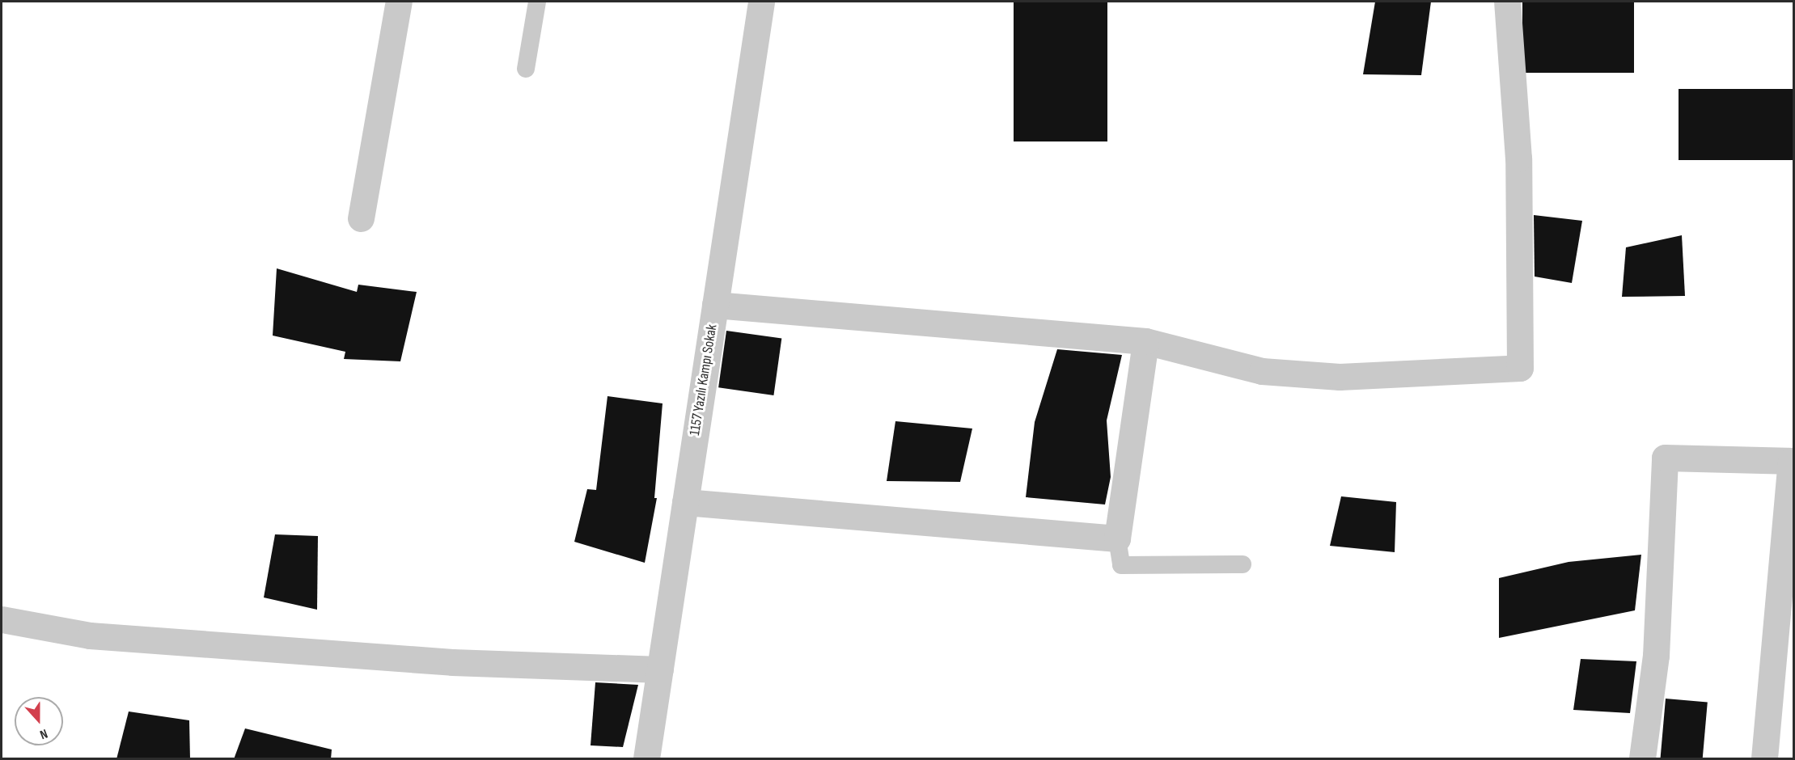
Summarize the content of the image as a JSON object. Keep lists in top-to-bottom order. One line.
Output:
{"streets":{"street":["1157 Yazılı Kampı Sokak"]},"north":"bottom"}
